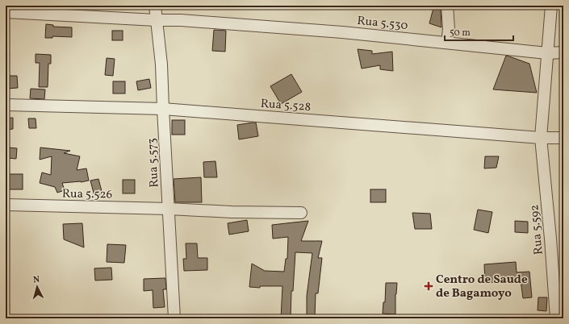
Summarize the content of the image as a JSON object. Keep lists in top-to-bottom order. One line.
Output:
{"streets":{"street":["Rua 5.530","Rua 5.528","Rua 5.573","Rua 5.526","Rua 5.592"]},"crossings":[["Rua 5.530","Rua 5.573"],["Rua 5.530","Rua 5.592"],["Rua 5.528","Rua 5.573"],["Rua 5.528","Rua 5.592"],["Rua 5.573","Rua 5.526"]],"places":{"health":["Centro de Saude de Bagamoyo"]},"scale_bar":"50 m","north":"top"}
